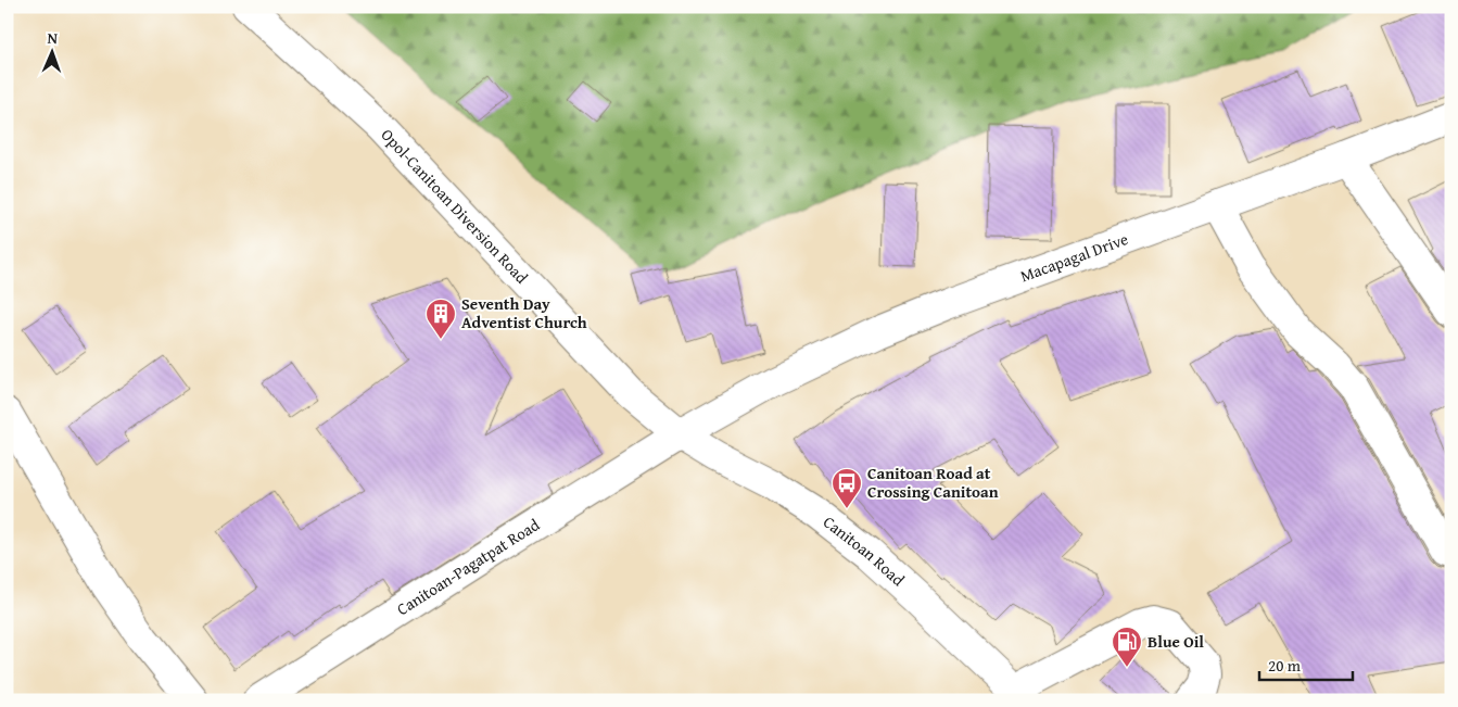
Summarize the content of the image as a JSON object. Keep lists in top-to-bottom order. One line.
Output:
{"streets":{"main road":["Opol-Canitoan Diversion Road","Macapagal Drive","Canitoan Road","Canitoan-Pagatpat Road"]},"crossings":[["Opol-Canitoan Diversion Road","Macapagal Drive"],["Opol-Canitoan Diversion Road","Canitoan Road"],["Opol-Canitoan Diversion Road","Canitoan-Pagatpat Road"],["Macapagal Drive","Canitoan Road"],["Macapagal Drive","Canitoan-Pagatpat Road"],["Canitoan Road","Canitoan-Pagatpat Road"]],"places":{"building":["Seventh Day Adventist Church"],"bus stop":["Canitoan Road at Crossing Canitoan"],"fuel station":["Blue Oil"]},"scale_bar":"20 m","north":"top"}
